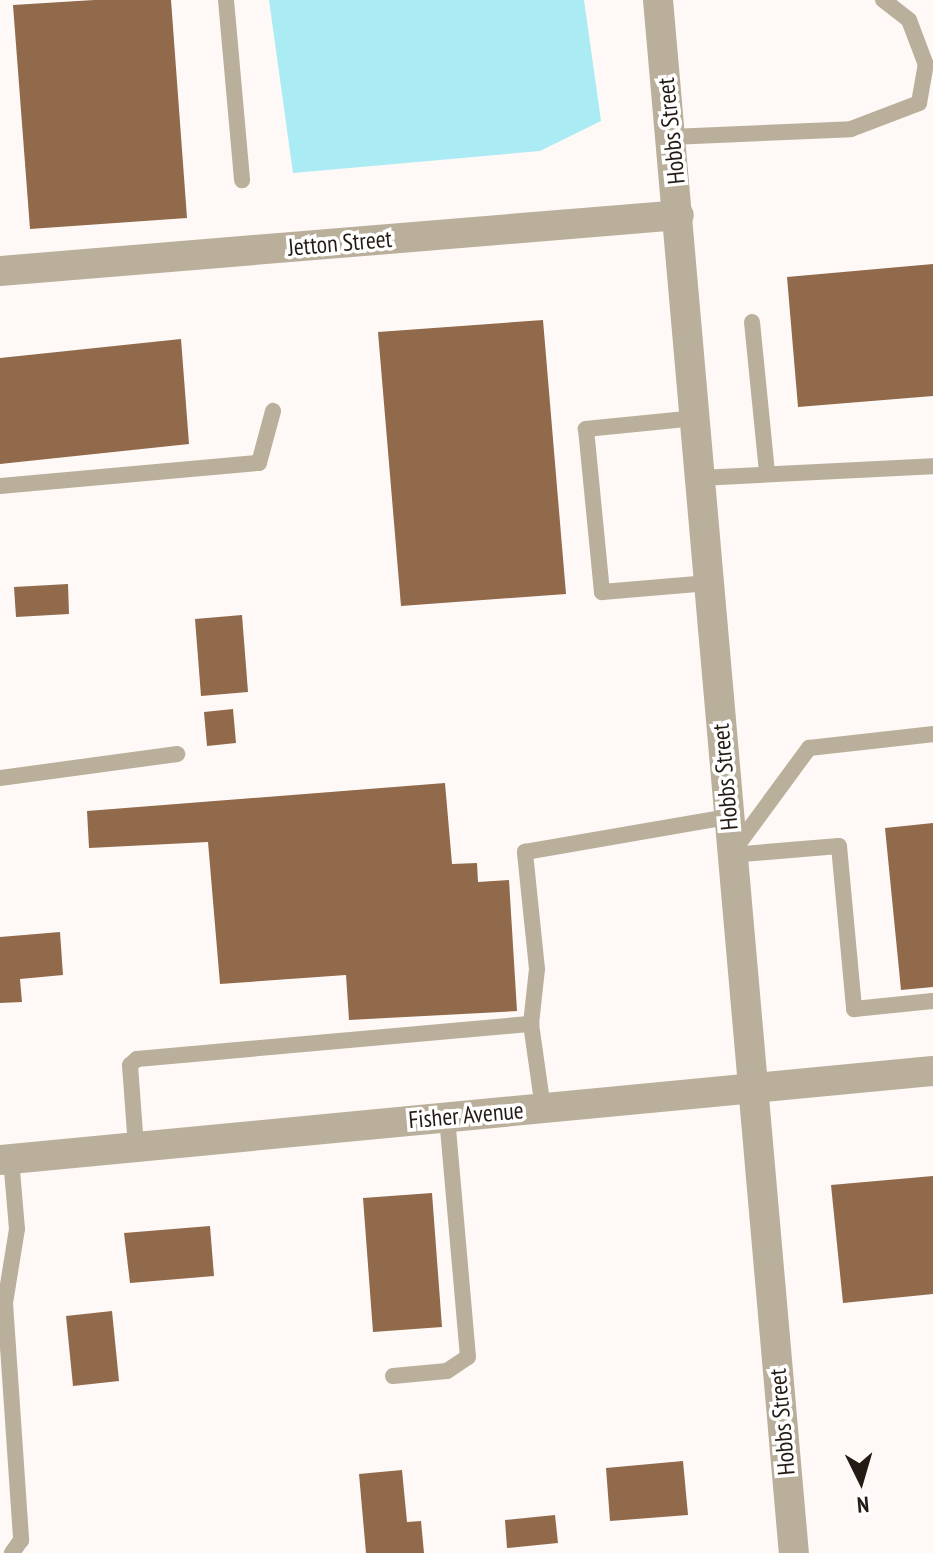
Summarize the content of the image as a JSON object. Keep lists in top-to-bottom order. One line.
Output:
{"streets":{"street":["Hobbs Street","Jetton Street","Fisher Avenue"]},"crossings":[["Hobbs Street","Jetton Street"],["Hobbs Street","Fisher Avenue"]],"north":"bottom"}
